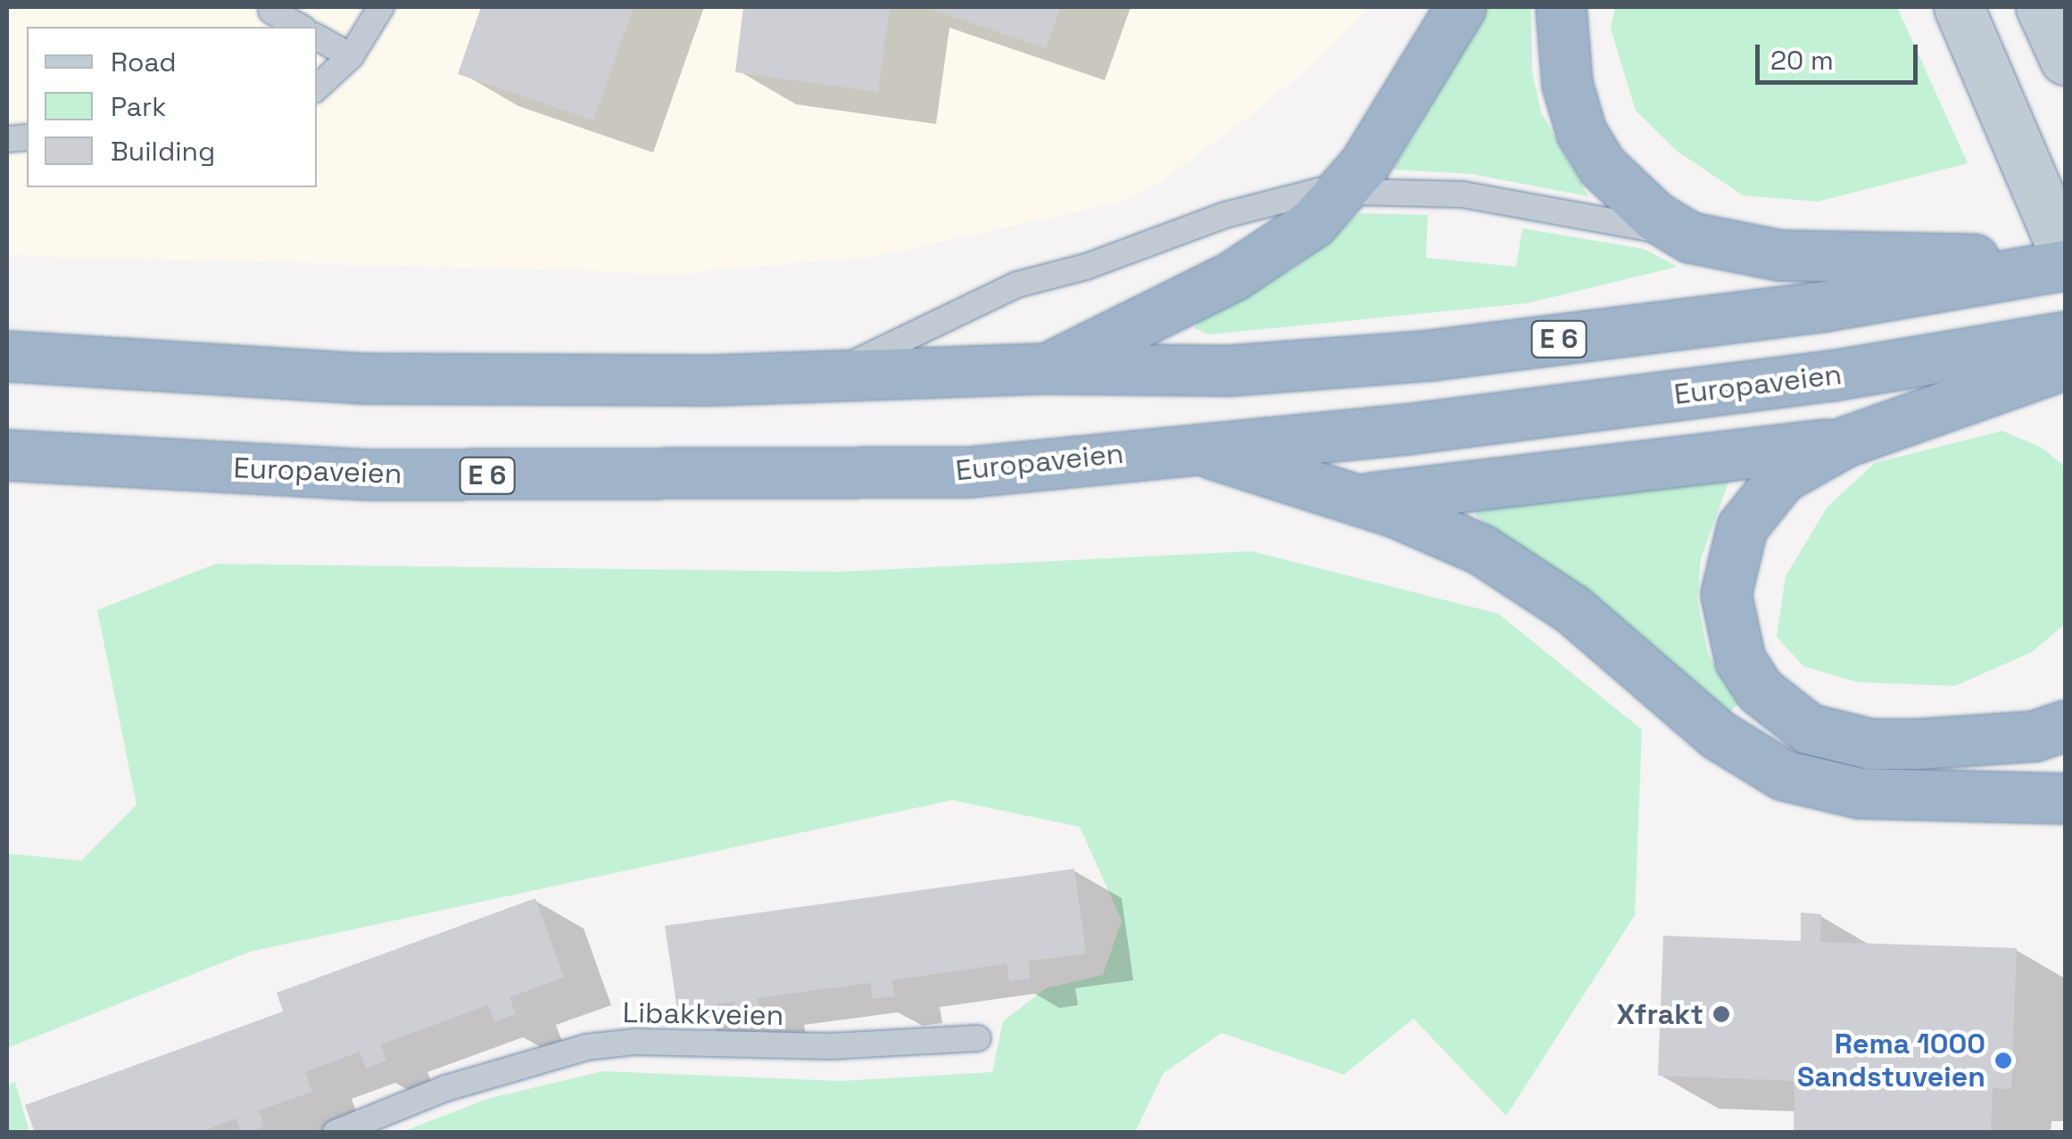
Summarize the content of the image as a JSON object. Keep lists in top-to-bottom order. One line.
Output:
{"streets":{"highway":["E 6","Europaveien"],"lane":["Libakkveien"]},"crossings":[["E 6","Europaveien"]],"places":["Xfrakt","Rema 1000 Sandstuveien"],"legend":["Road","Park","Building"],"scale_bar":"20 m"}
